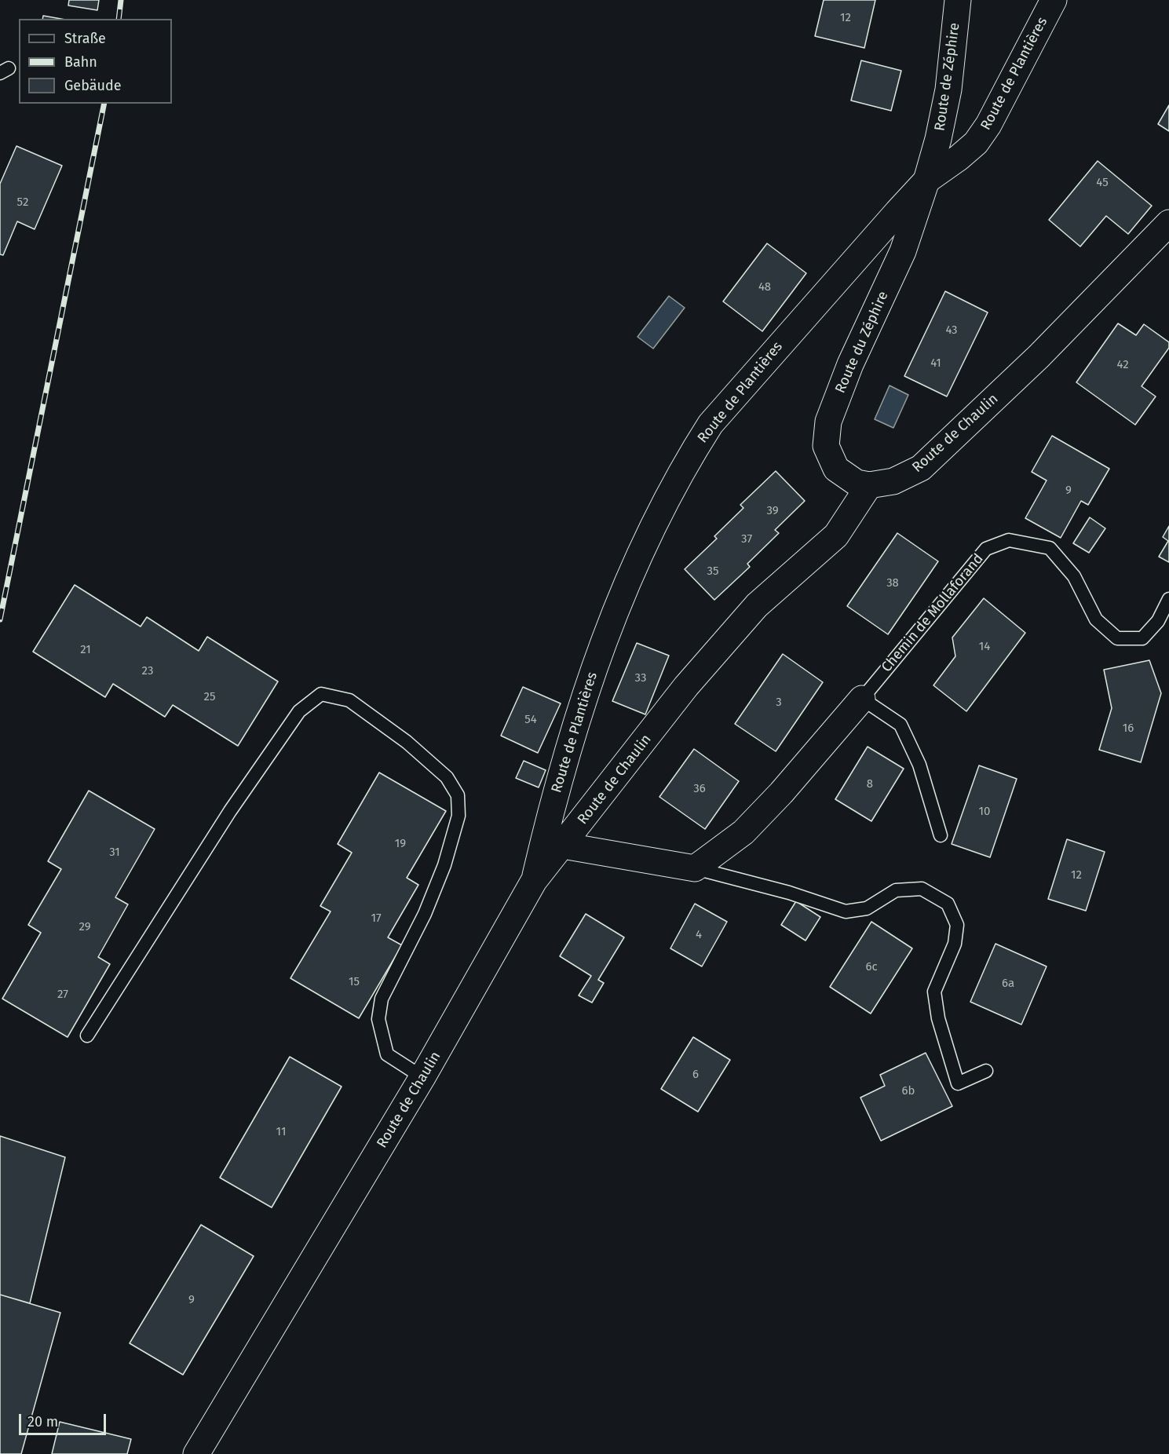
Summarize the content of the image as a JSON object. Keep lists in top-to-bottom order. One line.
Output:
{"streets":{"street":["Route de Plantières","Route de Zéphire","Route du Zéphire","Route de Chaulin","Chemin de Mollaforand"]},"crossings":[["Route de Plantières","Route de Zéphire"],["Route de Plantières","Route du Zéphire"],["Route de Plantières","Route de Chaulin"],["Route de Zéphire","Route du Zéphire"],["Route du Zéphire","Route de Chaulin"]],"house_numbers":["12","45","52","48","43","41","42","9","39","37","35","38","14","21","23","33","25","3","54","16","8","36","10","19","31","12","17","29","4","6c","15","6a","27","6","6b","11","9"],"legend":["Straße","Bahn","Gebäude"],"scale_bar":"20 m"}
